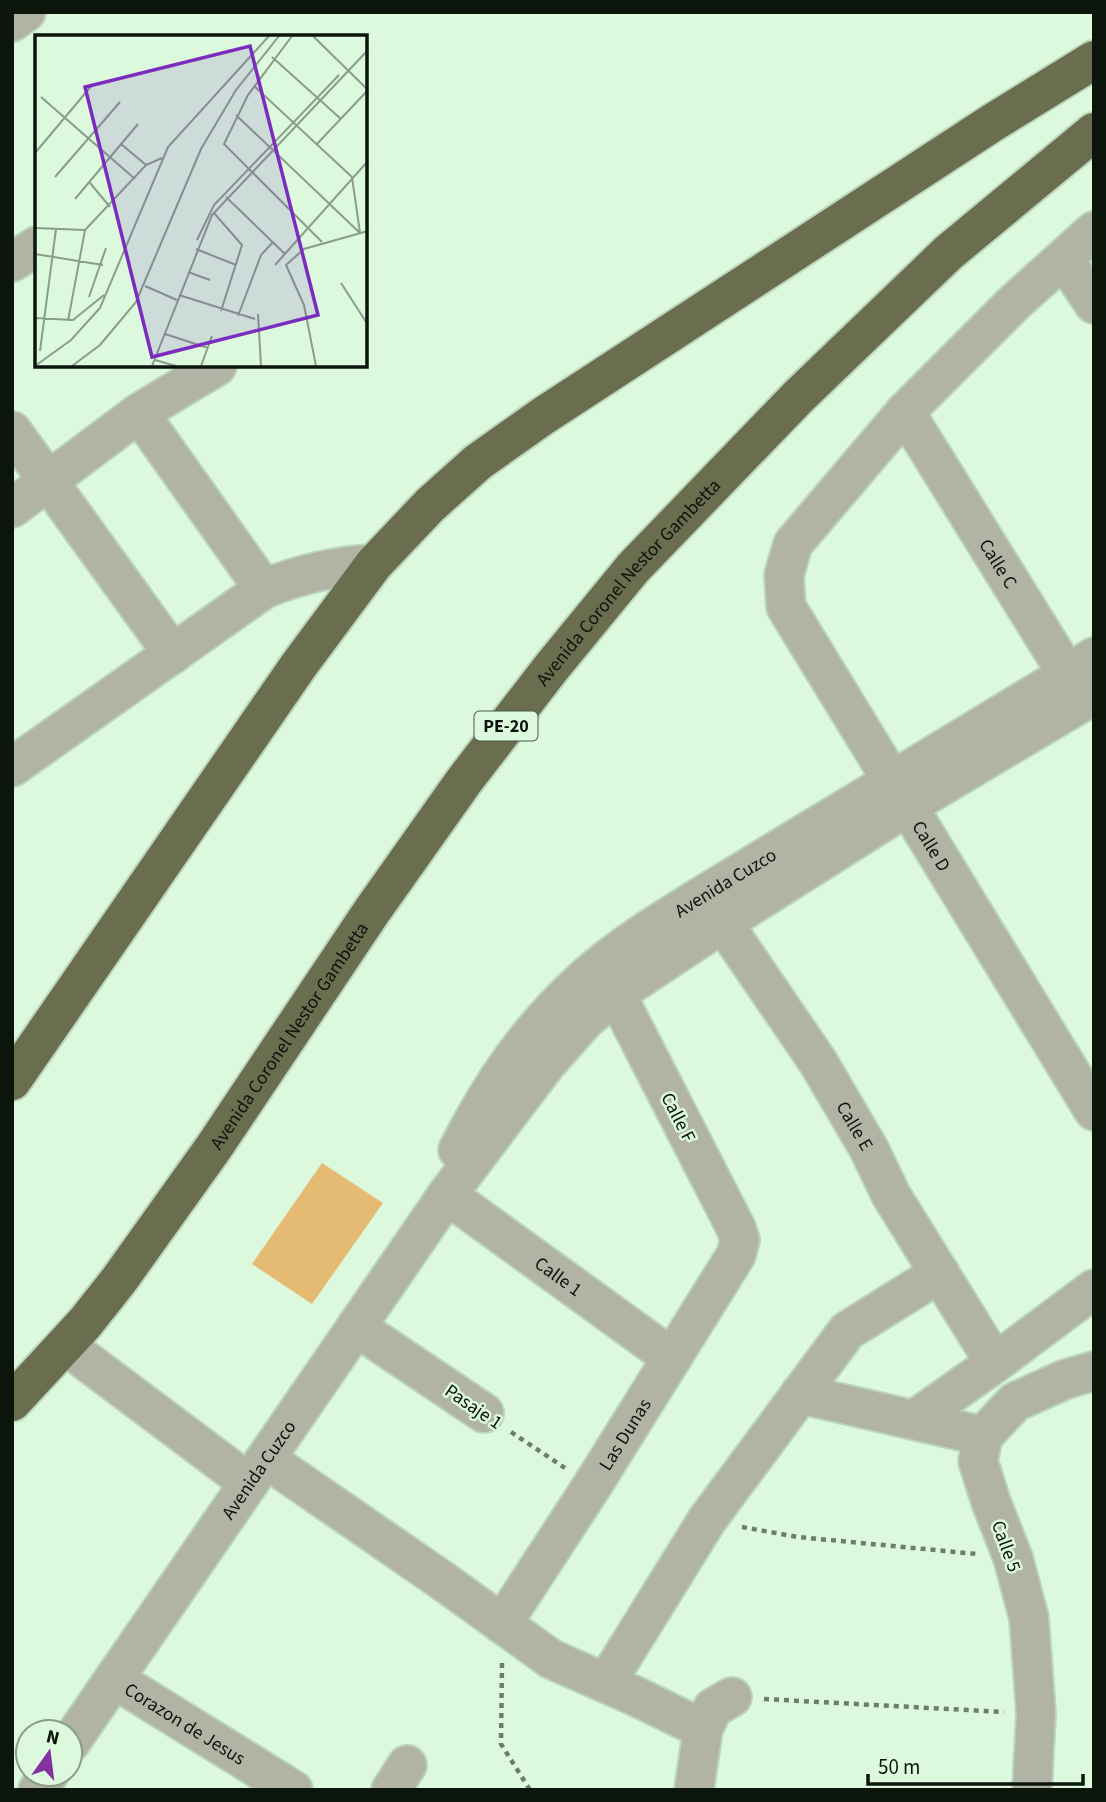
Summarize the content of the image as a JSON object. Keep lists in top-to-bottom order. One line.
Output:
{"streets":{"highway":["Avenida Coronel Nestor Gambetta","PE-20"],"street":["Calle C","Calle D","Avenida Cuzco","Calle F","Calle E","Calle 1","Pasaje 1","Las Dunas","Calle 5","Corazon de Jesus"]},"crossings":[["Calle C","Calle D"],["Calle C","Avenida Cuzco"],["Calle D","Avenida Cuzco"],["Avenida Cuzco","Calle F"],["Avenida Cuzco","Calle E"],["Avenida Cuzco","Calle 1"],["Avenida Cuzco","Pasaje 1"],["Avenida Cuzco","Corazon de Jesus"],["Calle F","Las Dunas"],["Calle 1","Las Dunas"],["Pasaje 1","Las Dunas"]],"scale_bar":"50 m","north":"top"}
